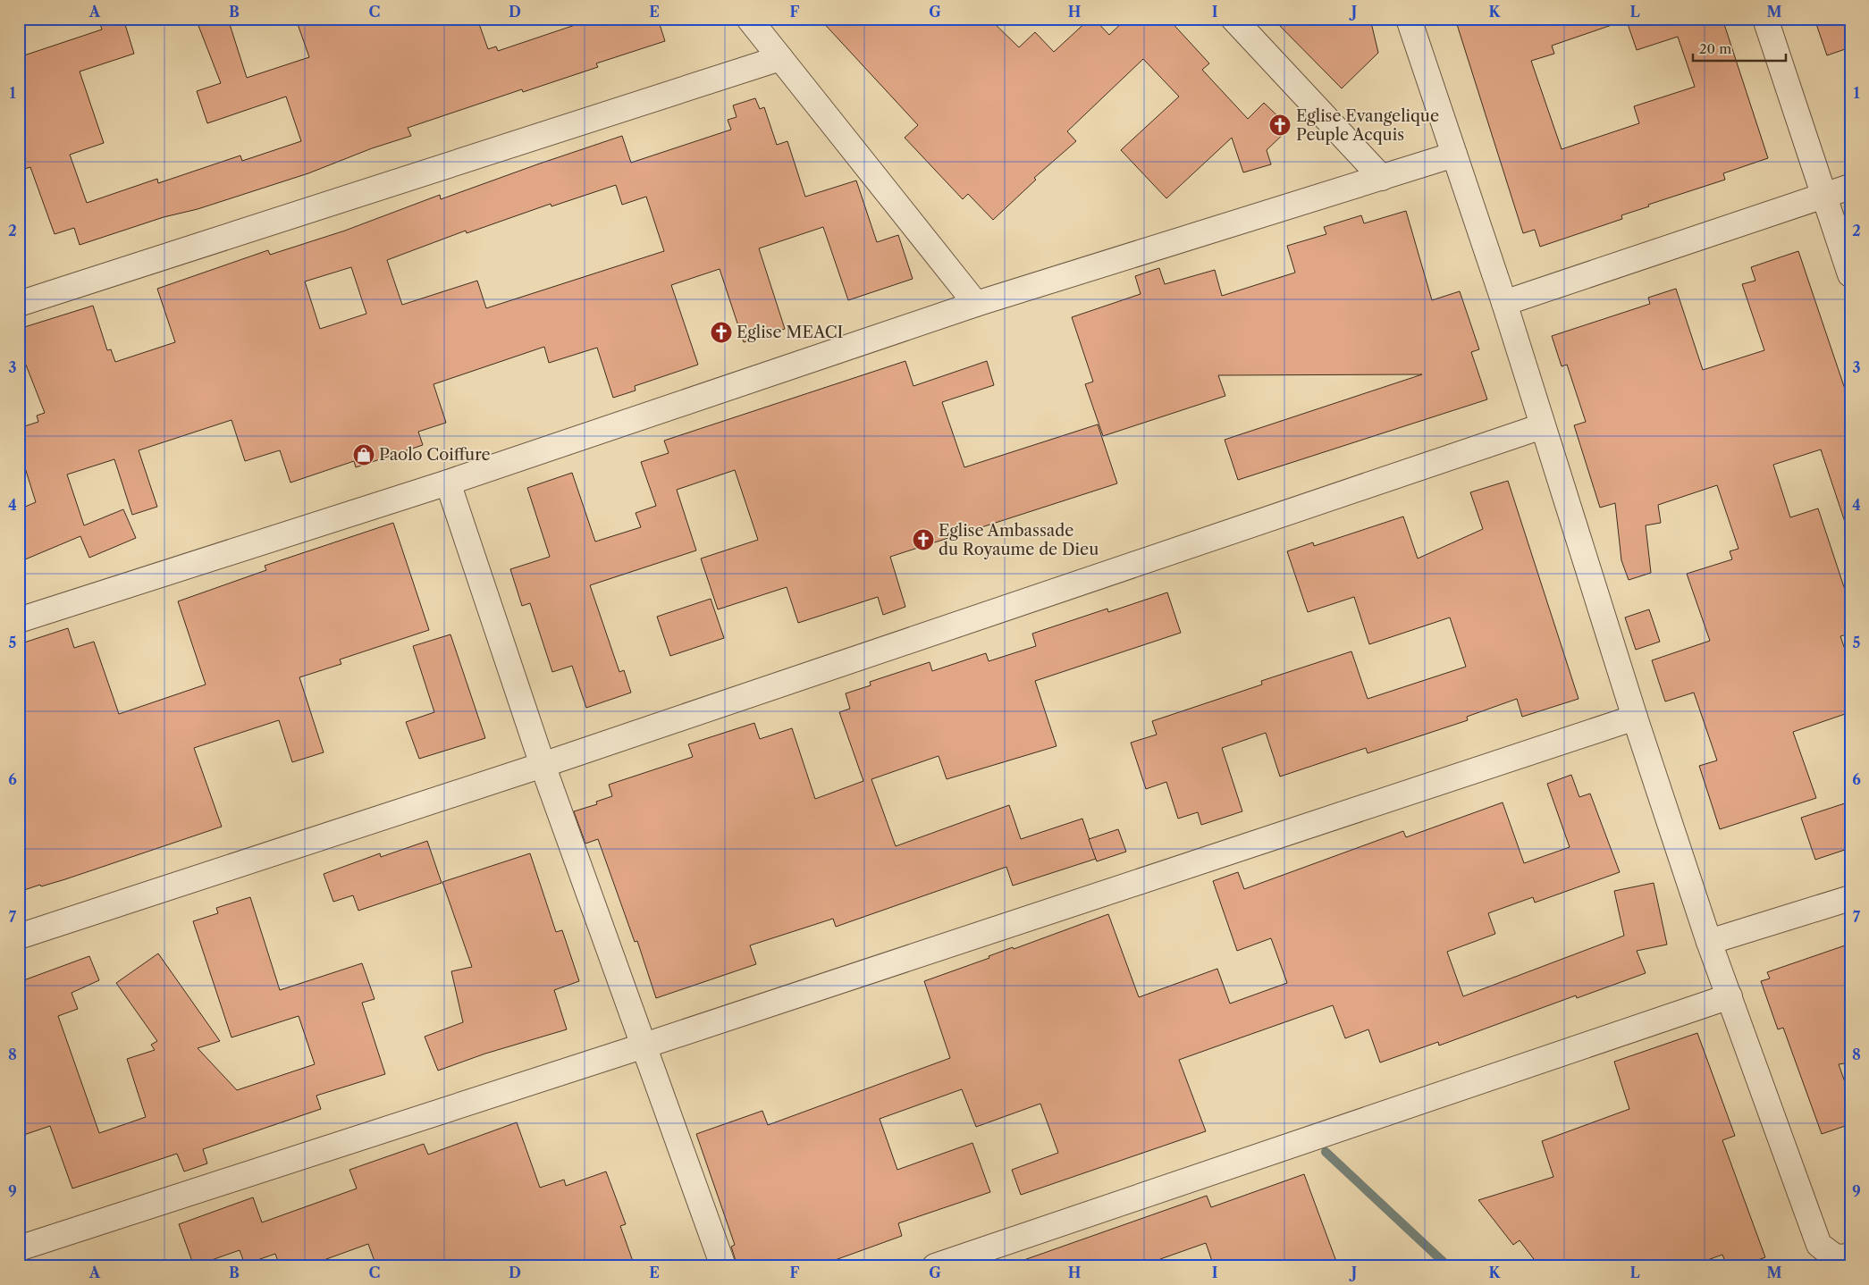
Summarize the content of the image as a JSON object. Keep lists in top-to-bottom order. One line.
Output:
{"places":{"church":["Eglise Evangelique Peuple Acquis","Eglise MEACI","Eglise Ambassade du Royaume de Dieu"],"shop":["Paolo Coiffure"]},"scale_bar":"20 m","grid":{"columns":["A","B","C","D","E","F","G","H","I","J","K","L","M"],"rows":["1","2","3","4","5","6","7","8","9"]}}
